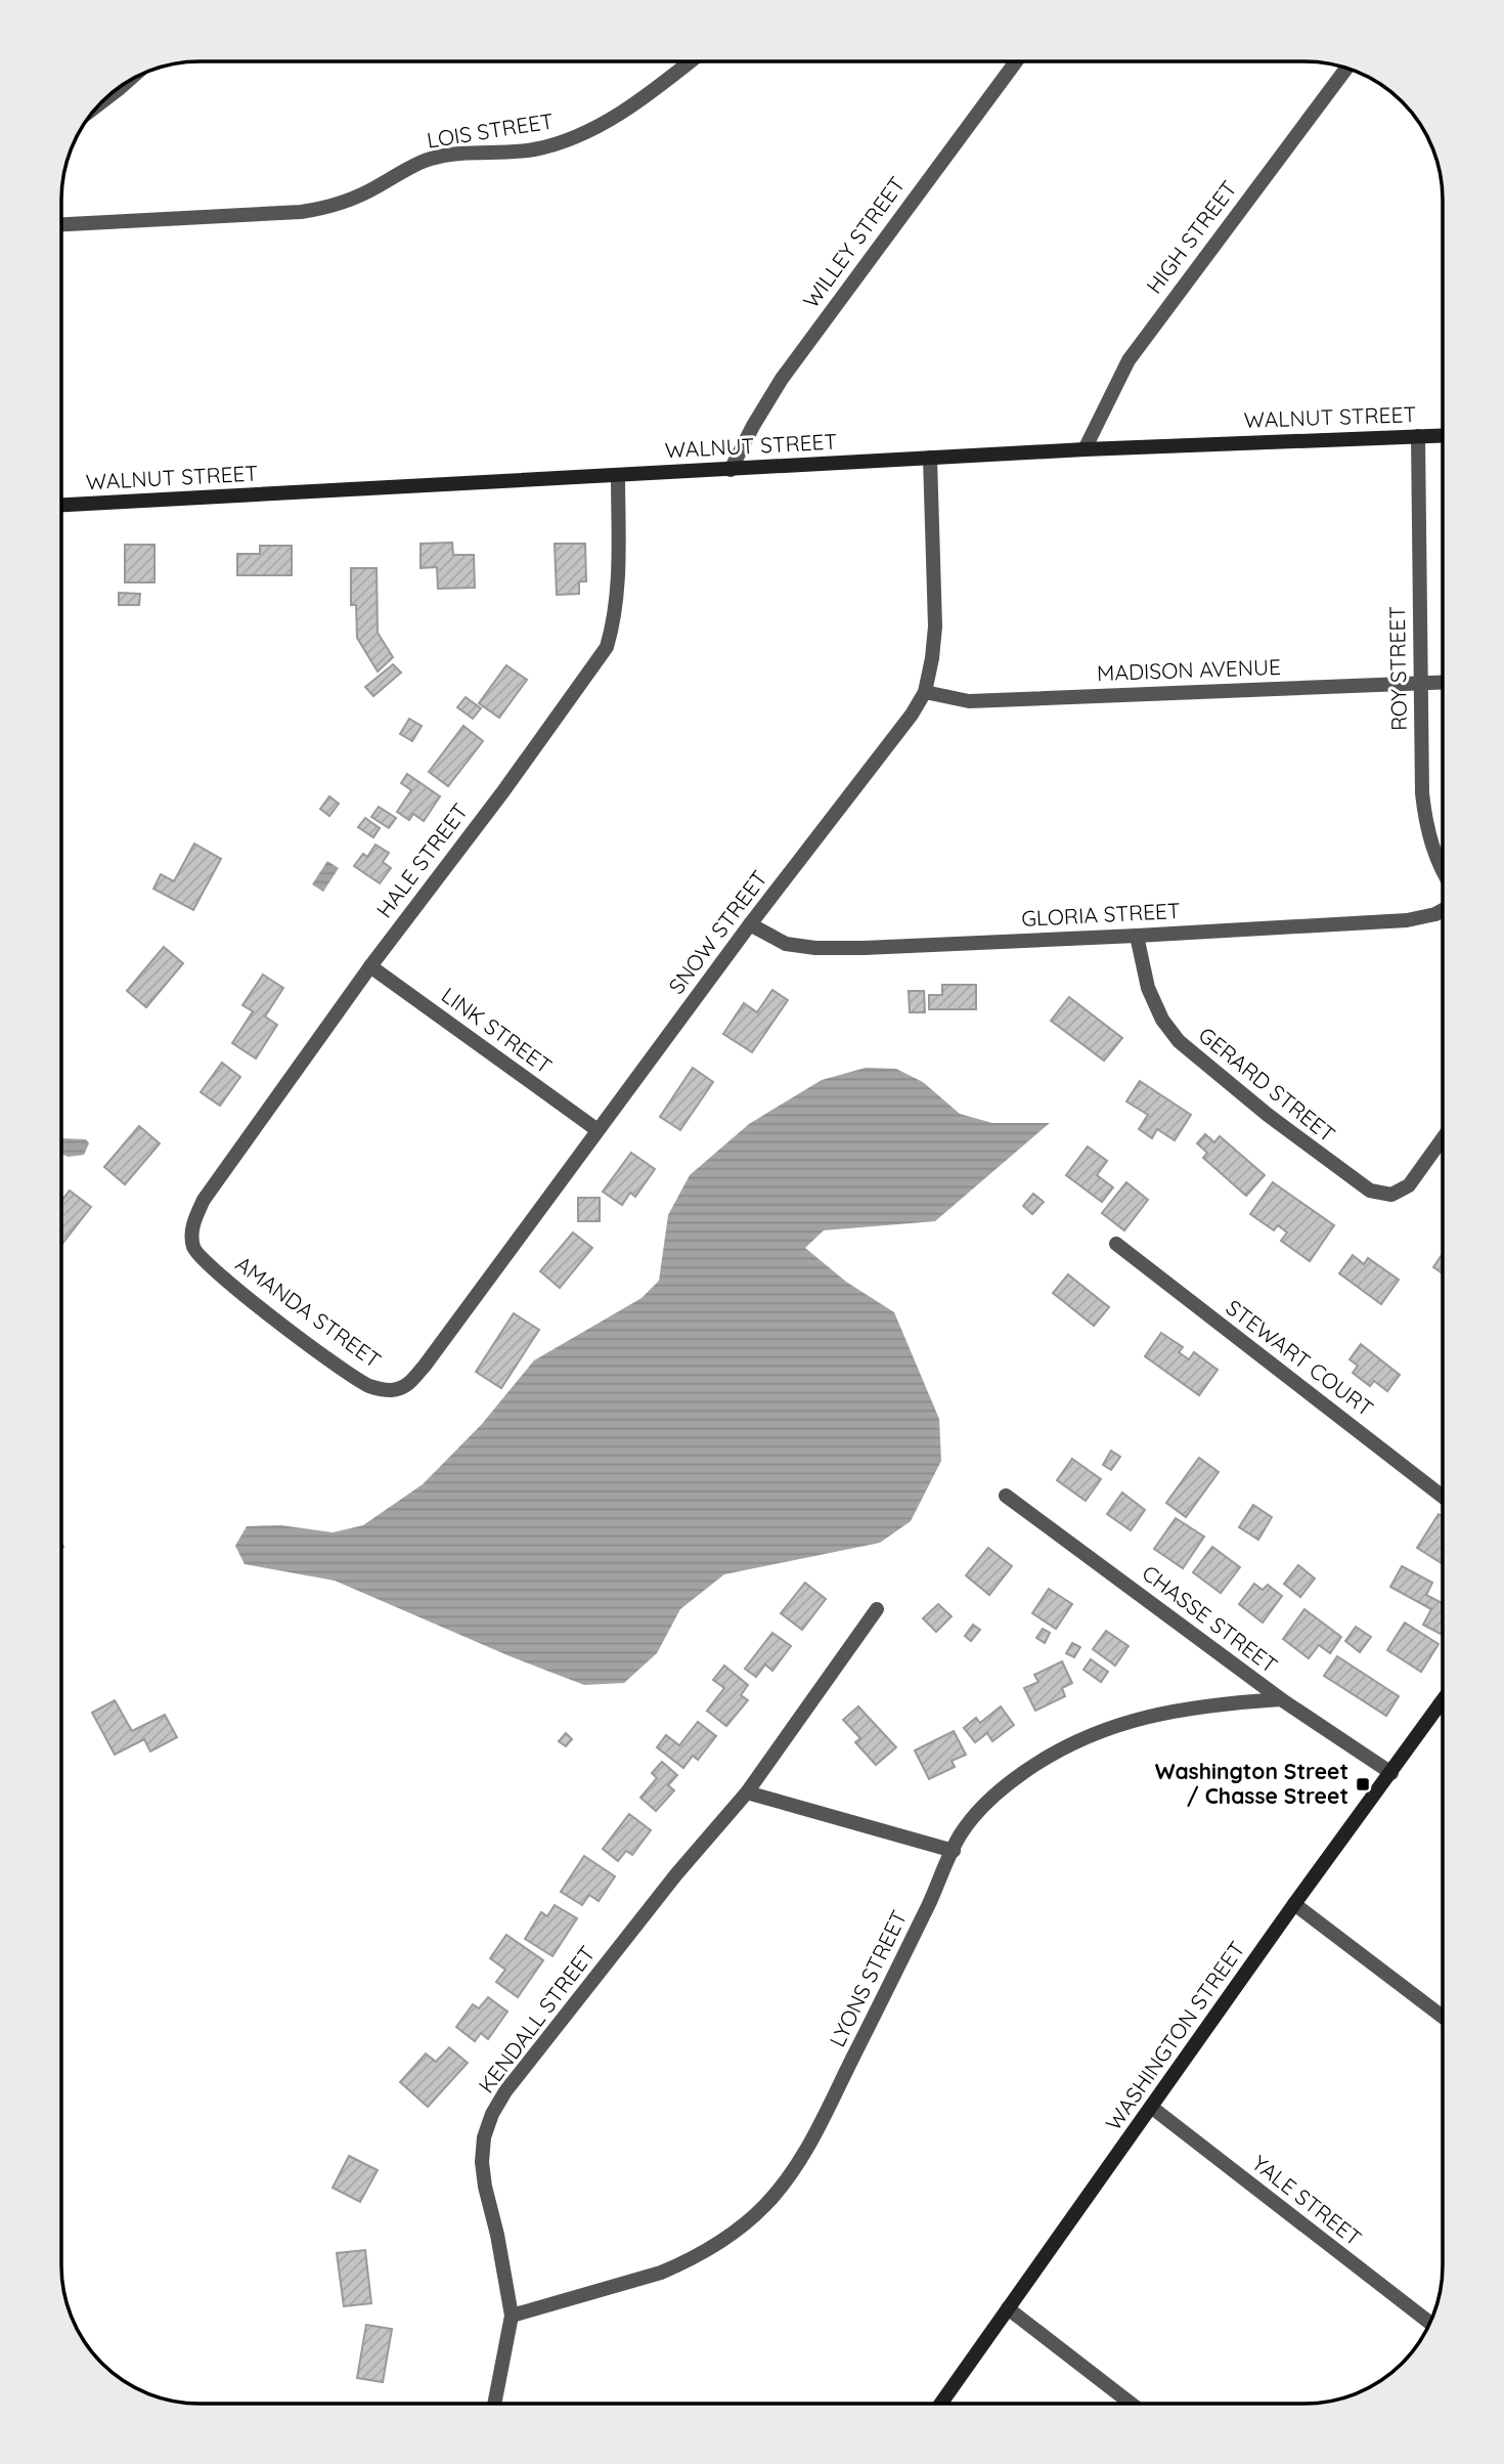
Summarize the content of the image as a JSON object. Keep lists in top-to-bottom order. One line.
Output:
{"streets":{"main road":["WALNUT STREET","WASHINGTON STREET"],"street":["LOIS STREET","HIGH STREET","WILLEY STREET","ROY STREET","MADISON AVENUE","HALE STREET","GLORIA STREET","SNOW STREET","LINK STREET","GERARD STREET","AMANDA STREET","STEWART COURT","CHASSE STREET","LYONS STREET","KENDALL STREET","YALE STREET"]},"crossings":[["HIGH STREET","WALNUT STREET"],["WILLEY STREET","WALNUT STREET"],["WALNUT STREET","ROY STREET"],["WALNUT STREET","HALE STREET"],["WALNUT STREET","SNOW STREET"],["ROY STREET","MADISON AVENUE"],["MADISON AVENUE","SNOW STREET"],["HALE STREET","LINK STREET"],["HALE STREET","AMANDA STREET"],["GLORIA STREET","SNOW STREET"],["GLORIA STREET","GERARD STREET"],["SNOW STREET","LINK STREET"],["SNOW STREET","AMANDA STREET"],["CHASSE STREET","LYONS STREET"],["CHASSE STREET","WASHINGTON STREET"],["LYONS STREET","KENDALL STREET"],["WASHINGTON STREET","YALE STREET"]],"places":{"transit":["Washington Street / Chasse Street"]}}
